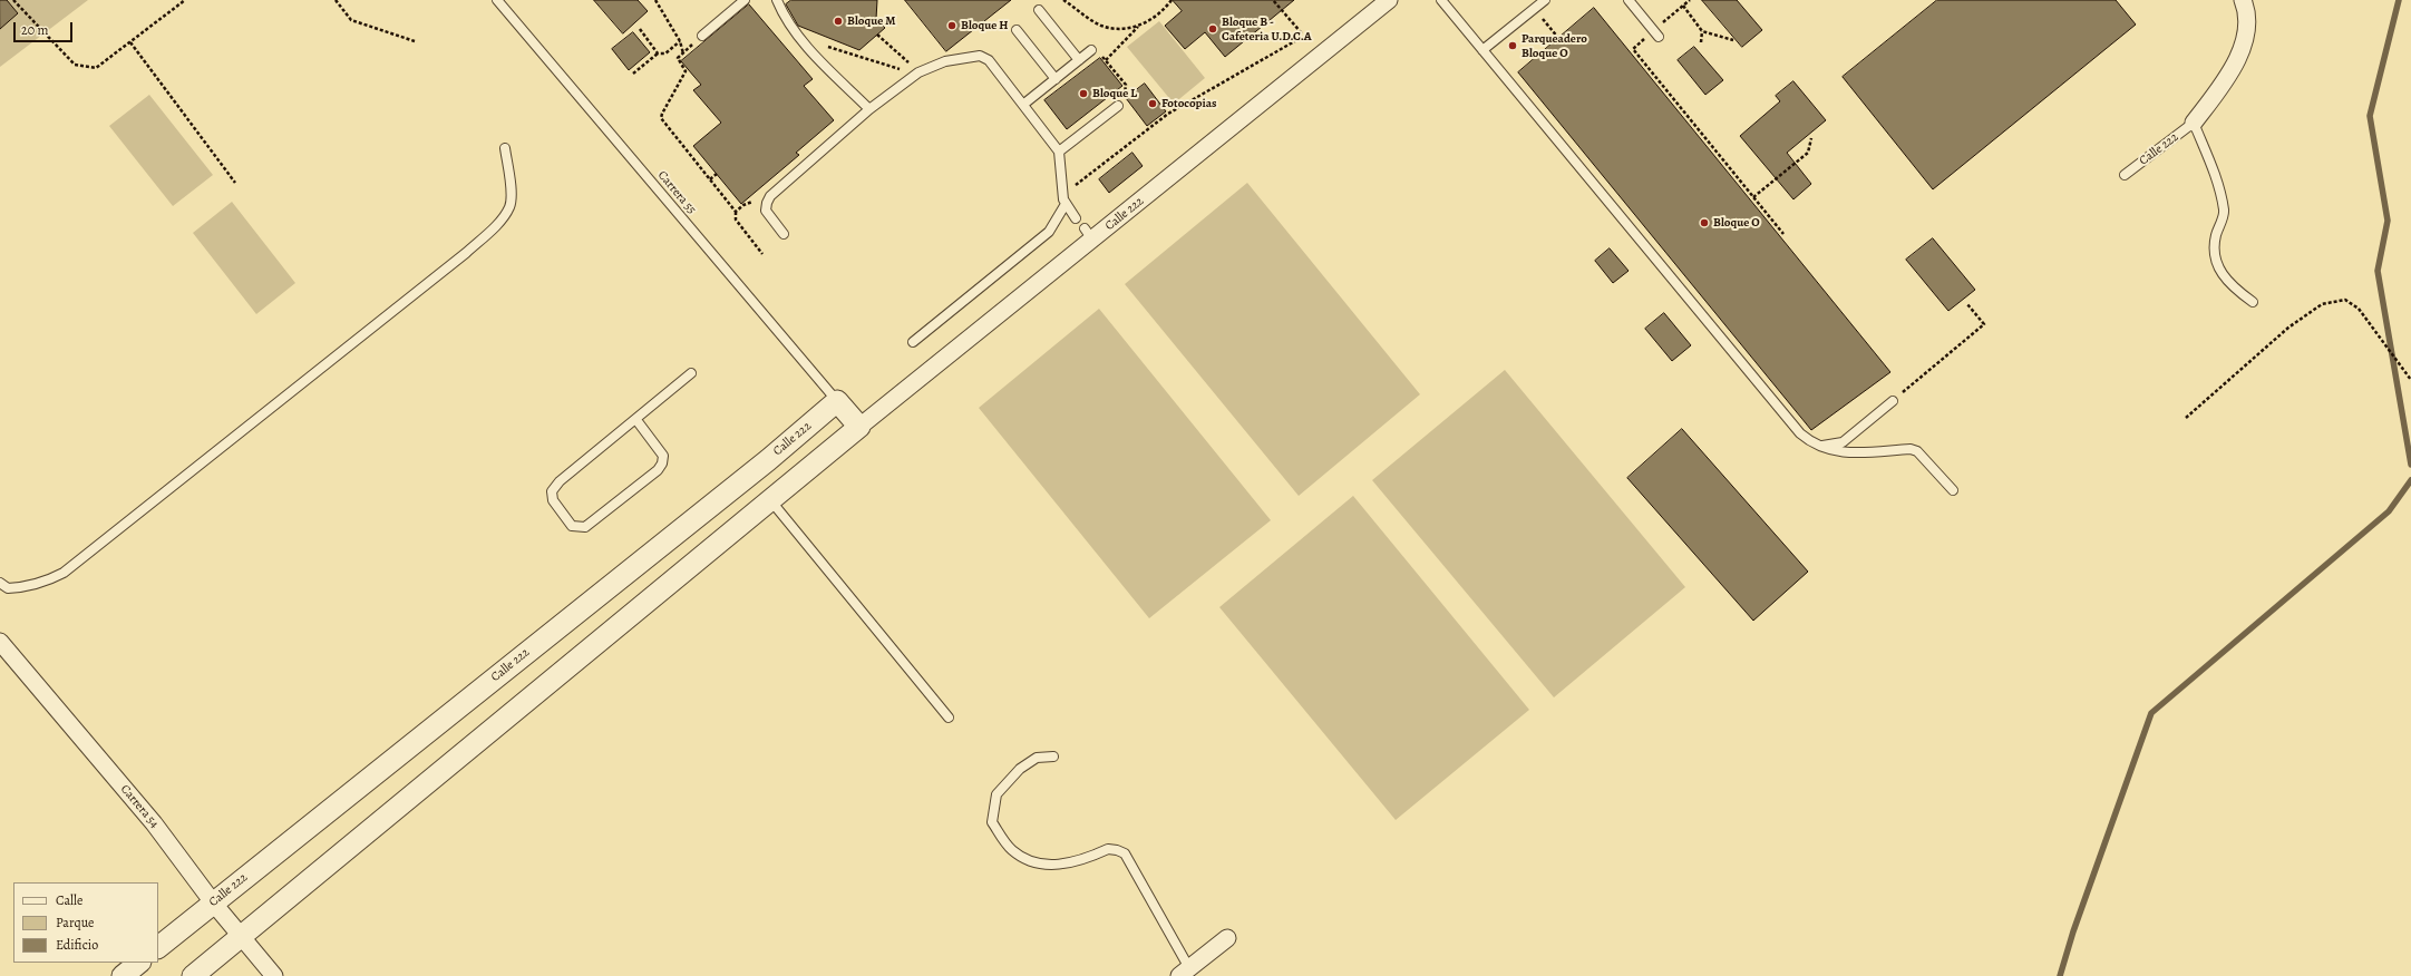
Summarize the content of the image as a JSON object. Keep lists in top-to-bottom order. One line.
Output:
{"streets":{"street":["Calle 222","Carrera 54"],"lane":["Carrera 55"]},"crossings":[["Calle 222","Carrera 55"],["Calle 222","Carrera 54"]],"places":["Bloque M","Bloque H","Bloque B - Cafeteria U.D.C.A","Parqueadero Bloque O","Bloque L","Fotocopias","Bloque O"],"legend":["Calle","Parque","Edificio"],"scale_bar":"20 m"}
